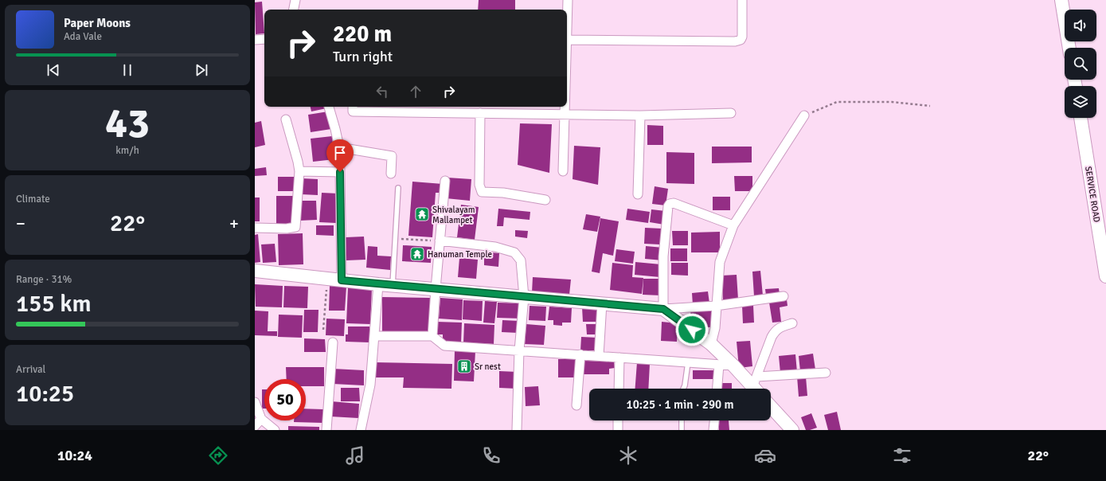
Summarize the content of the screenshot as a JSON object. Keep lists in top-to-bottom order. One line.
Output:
{"streets":{"main road":["SERVICE ROAD"]},"places":{"temple":["Shivalayam Mallampet","Hanuman Temple"],"building":["Sr nest"]},"page":{"turn":["220 m","Turn right"],"song":["Paper Moons","Ada Vale"],"tile":[["43","km/h"],"Climate",["Range · 31%","155 km"],["Arrival","10:25"]],"heat":["−","22°","+"],"limit":"50","trip":"10:25 · 1 min · 290 m","tabs":["10:24","22°"]}}
